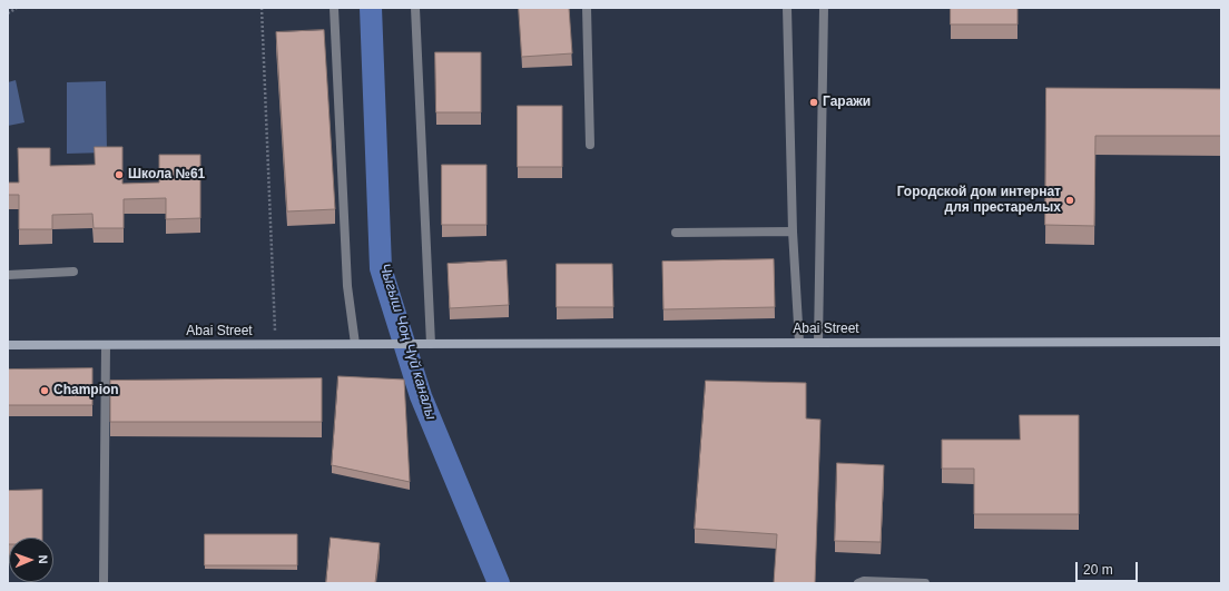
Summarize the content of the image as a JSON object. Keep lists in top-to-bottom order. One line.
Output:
{"streets":{"street":["Abai Street"]},"water":["Чыгыш Чоң Чүй каналы"],"places":["Гаражи","Школа №61","Городской дом интернат для престарелых","Champion"],"scale_bar":"20 m","north":"right"}
